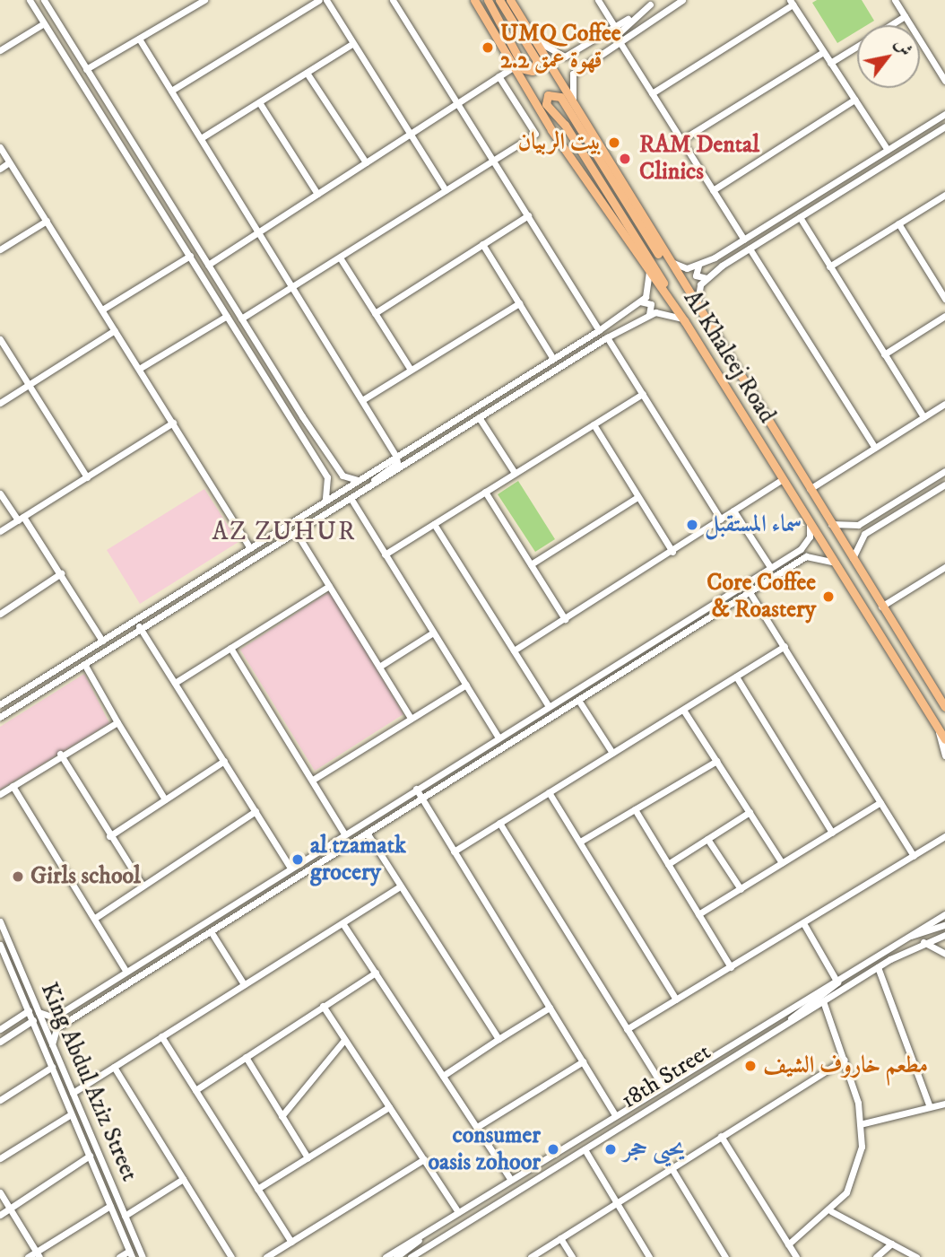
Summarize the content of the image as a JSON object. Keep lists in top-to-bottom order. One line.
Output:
{"streets":{"main road":["Al Khaleej Road"],"street":["18th Street","King Abdul Aziz Street"]},"districts":["AZ ZUHUR"],"places":["UMQ Coffee 2.2 قهوة عمق","بيت الربيان","RAM Dental Clinics","سماء المستقبل","Core Coffee & Roastery","al tzamatk grocery","Girls school","مطعم خاروف الشيف","consumer oasis zohoor","يحيى حجر"],"north":"top right"}
